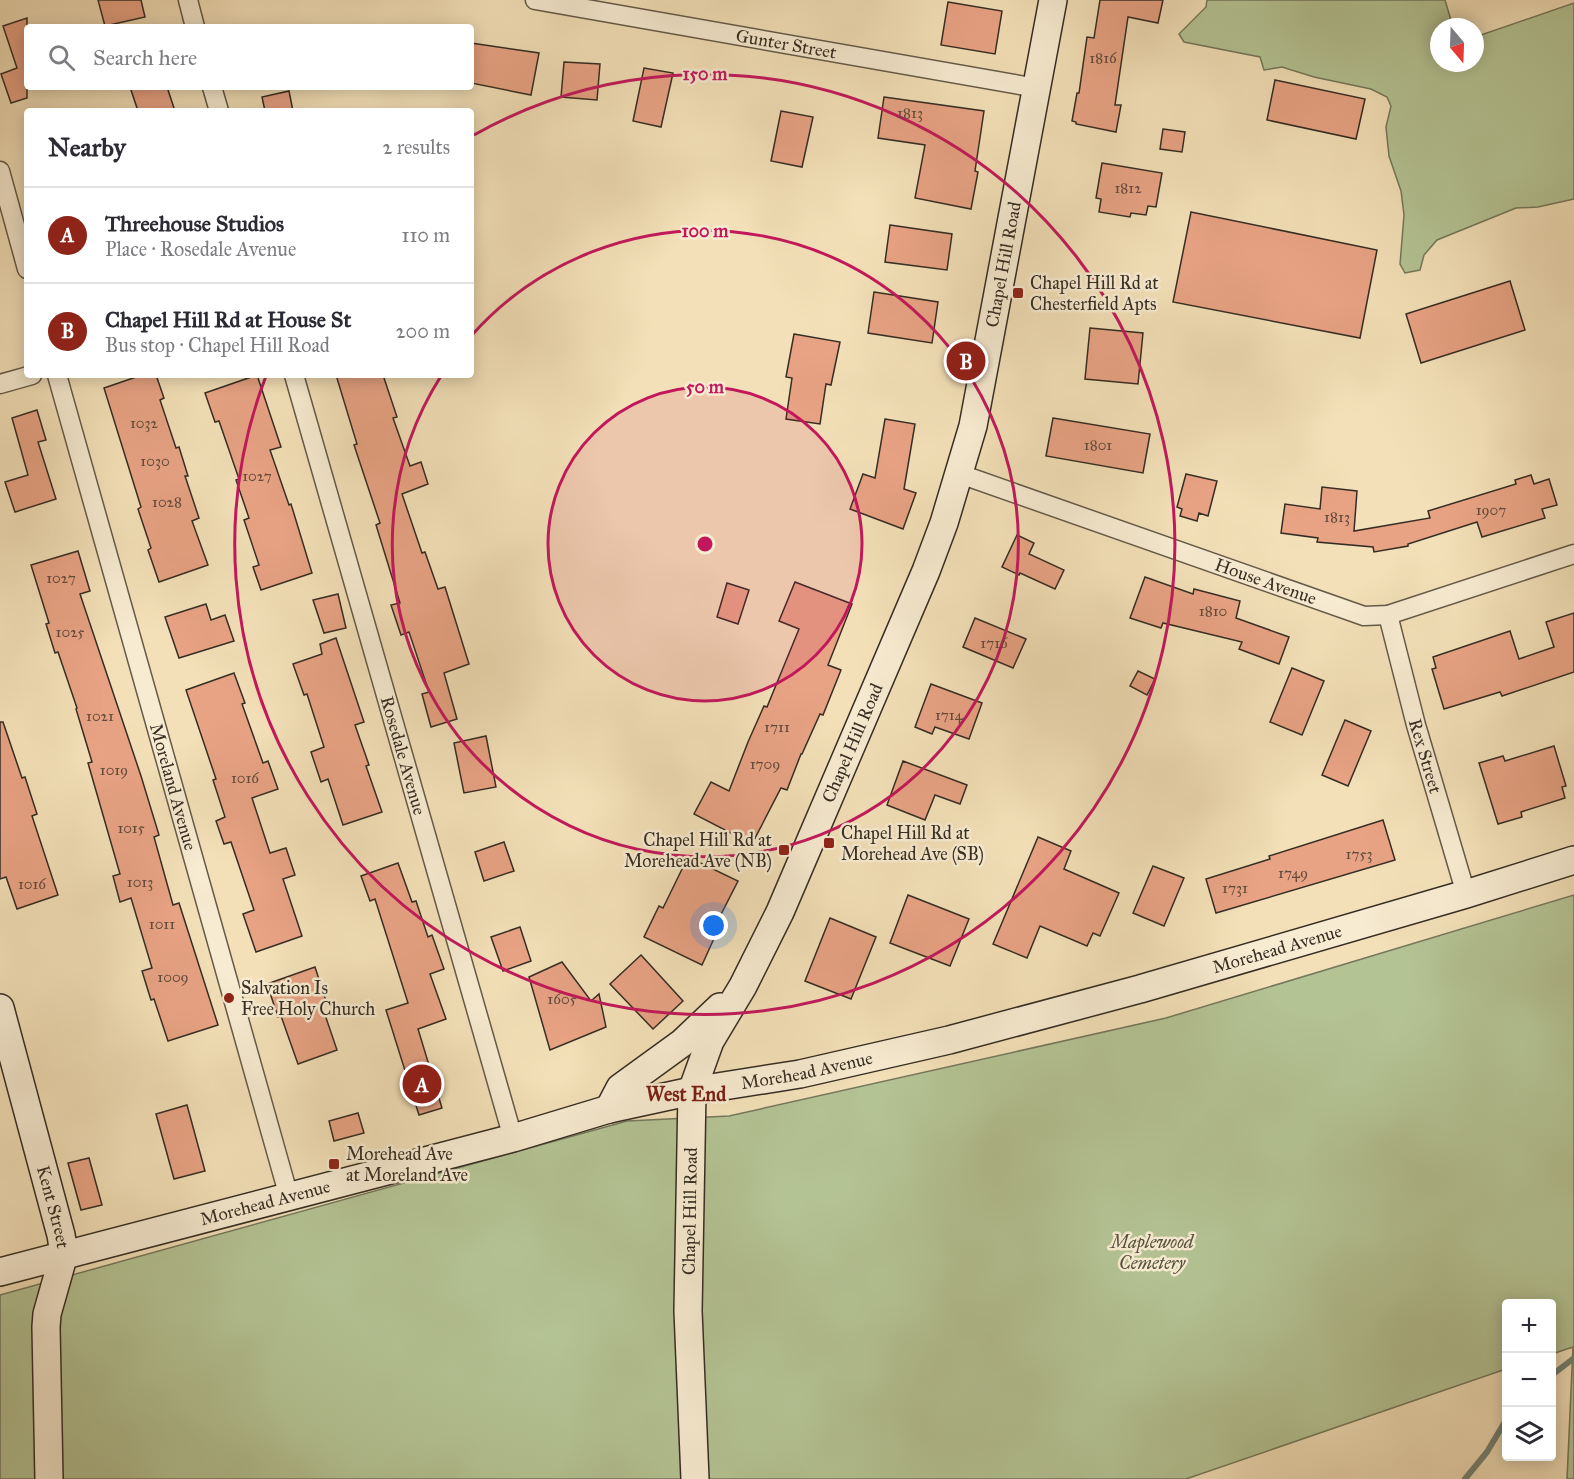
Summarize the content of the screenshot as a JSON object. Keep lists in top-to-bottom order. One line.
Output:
{"streets":{"street":["Gunter Street","Chapel Hill Road","House Avenue","Rex Street","Rosedale Avenue","Moreland Avenue","Morehead Avenue","Kent Street"]},"crossings":[["Gunter Street","Chapel Hill Road"],["Chapel Hill Road","House Avenue"],["Chapel Hill Road","Morehead Avenue"],["House Avenue","Rex Street"],["Rex Street","Morehead Avenue"],["Rosedale Avenue","Morehead Avenue"],["Moreland Avenue","Morehead Avenue"],["Morehead Avenue","Kent Street"]],"districts":["West End"],"parks":["Maplewood Cemetery"],"places":{"transit":["Chapel Hill Rd at Chesterfield Apts","Chapel Hill Rd at Morehead Ave (SB)","Chapel Hill Rd at Morehead Ave (NB)","Morehead Ave at Moreland Ave"],"other":["Salvation Is Free Holy Church"]},"house_numbers":["1816","1813","1812","1032","1801","1030","1027","1028","1907","1813","1027","1810","1025","1716","1714","1021","1711","1709","1019","1016","1015","1753","1749","1013","1016","1731","1011","1009","1605"],"north":"bottom","page":{"search":"Search here","heading":["Nearby","2 results"],"list":[{"mark":"A","name":"Threehouse Studios","note":"Place · Rosedale Avenue","value":"110 m"},{"mark":"B","name":"Chapel Hill Rd at House St","note":"Bus stop · Chapel Hill Road","value":"200 m"}],"pins":["B","A"],"map_buttons":["+","−"]},"rings":["150 m","100 m","50 m"]}
